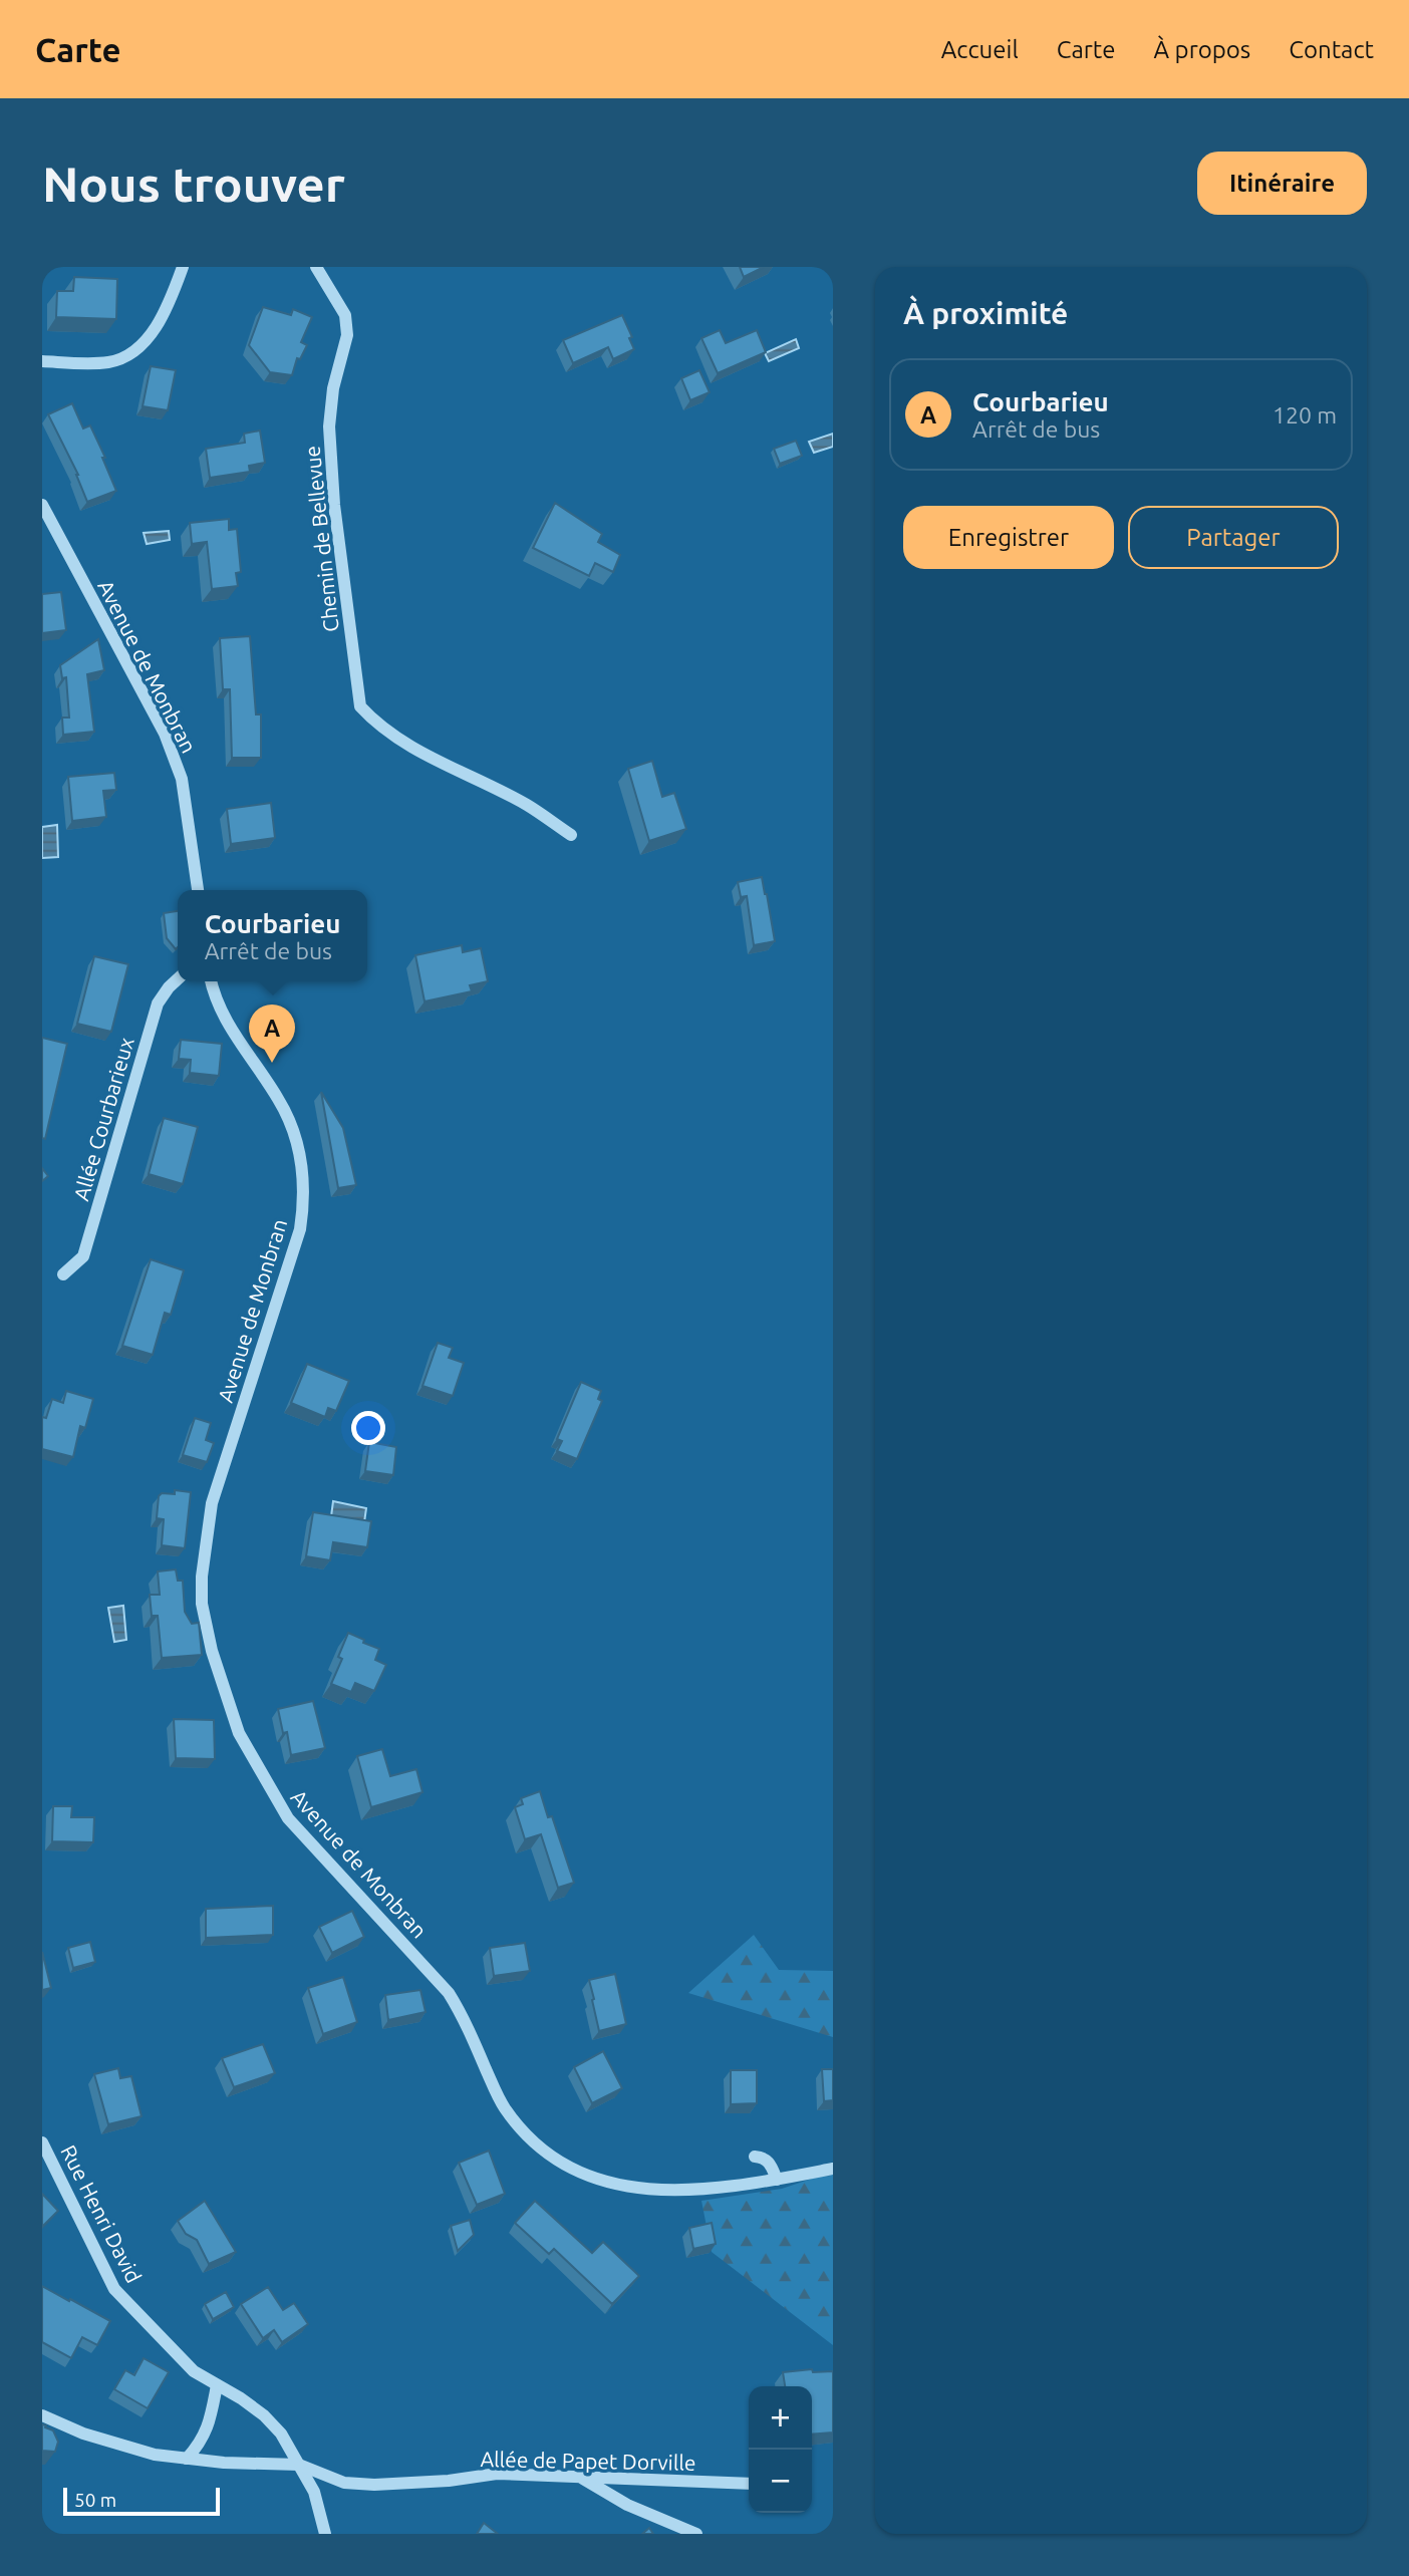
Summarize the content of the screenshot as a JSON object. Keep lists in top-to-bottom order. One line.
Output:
{"streets":{"street":["Chemin de Bellevue","Avenue de Monbran","Allée Courbarieux","Rue Henri David","Allée de Papet Dorville"]},"crossings":[["Rue Henri David","Allée de Papet Dorville"]],"scale_bar":"50 m","page":{"header":"Carte","nav":["Accueil","Carte","À propos","Contact"],"buttons":["Itinéraire",["Enregistrer","Partager"]],"title":"Nous trouver","heading":"À proximité","list":[{"mark":"A","name":"Courbarieu","note":"Arrêt de bus","value":"120 m"}],"popup":["Courbarieu","Arrêt de bus"],"pins":"A","map_buttons":["+","−"],"scale":"50 m"}}
